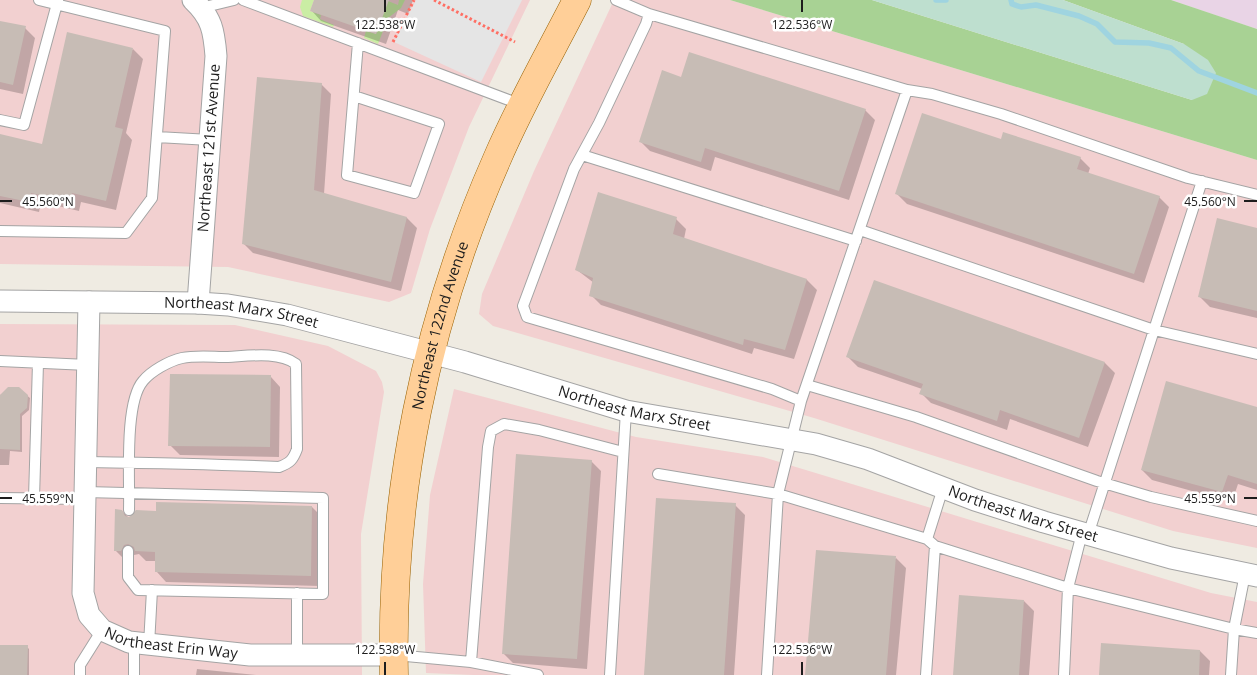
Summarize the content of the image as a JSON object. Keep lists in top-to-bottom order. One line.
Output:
{"streets":{"main road":["Northeast 122nd Avenue"],"street":["Northeast 121st Avenue","Northeast Marx Street","Northeast Erin Way"]},"crossings":[["Northeast 121st Avenue","Northeast Marx Street"],["Northeast Marx Street","Northeast 122nd Avenue"],["Northeast Marx Street","Northeast Erin Way"],["Northeast 122nd Avenue","Northeast Erin Way"]],"coordinates":["122.538°W","122.536°W","45.560°N","45.559°N"]}
